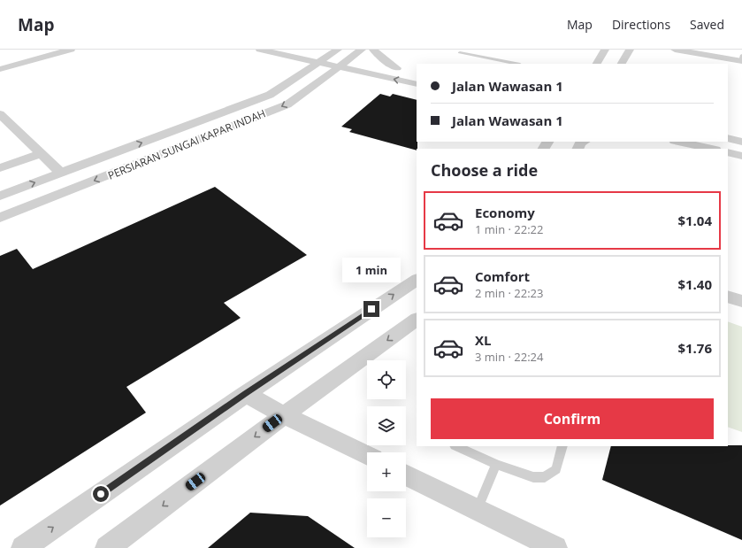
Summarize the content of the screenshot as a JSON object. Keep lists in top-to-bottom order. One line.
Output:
{"streets":{"street":["PERSIARAN SUNGAI KAPAR INDAH"]},"page":{"header":"Map","nav":["Map","Directions","Saved"],"banner":["Jalan Wawasan 1","Jalan Wawasan 1"],"heading":"Choose a ride","list":[{"name":"Economy","note":"1 min · 22:22","value":"$1.04"},{"name":"Comfort","note":"2 min · 22:23","value":"$1.40"},{"name":"XL","note":"3 min · 22:24","value":"$1.76"}],"bubble":"1 min","map_buttons":["+","−"],"buttons":"Confirm"}}
